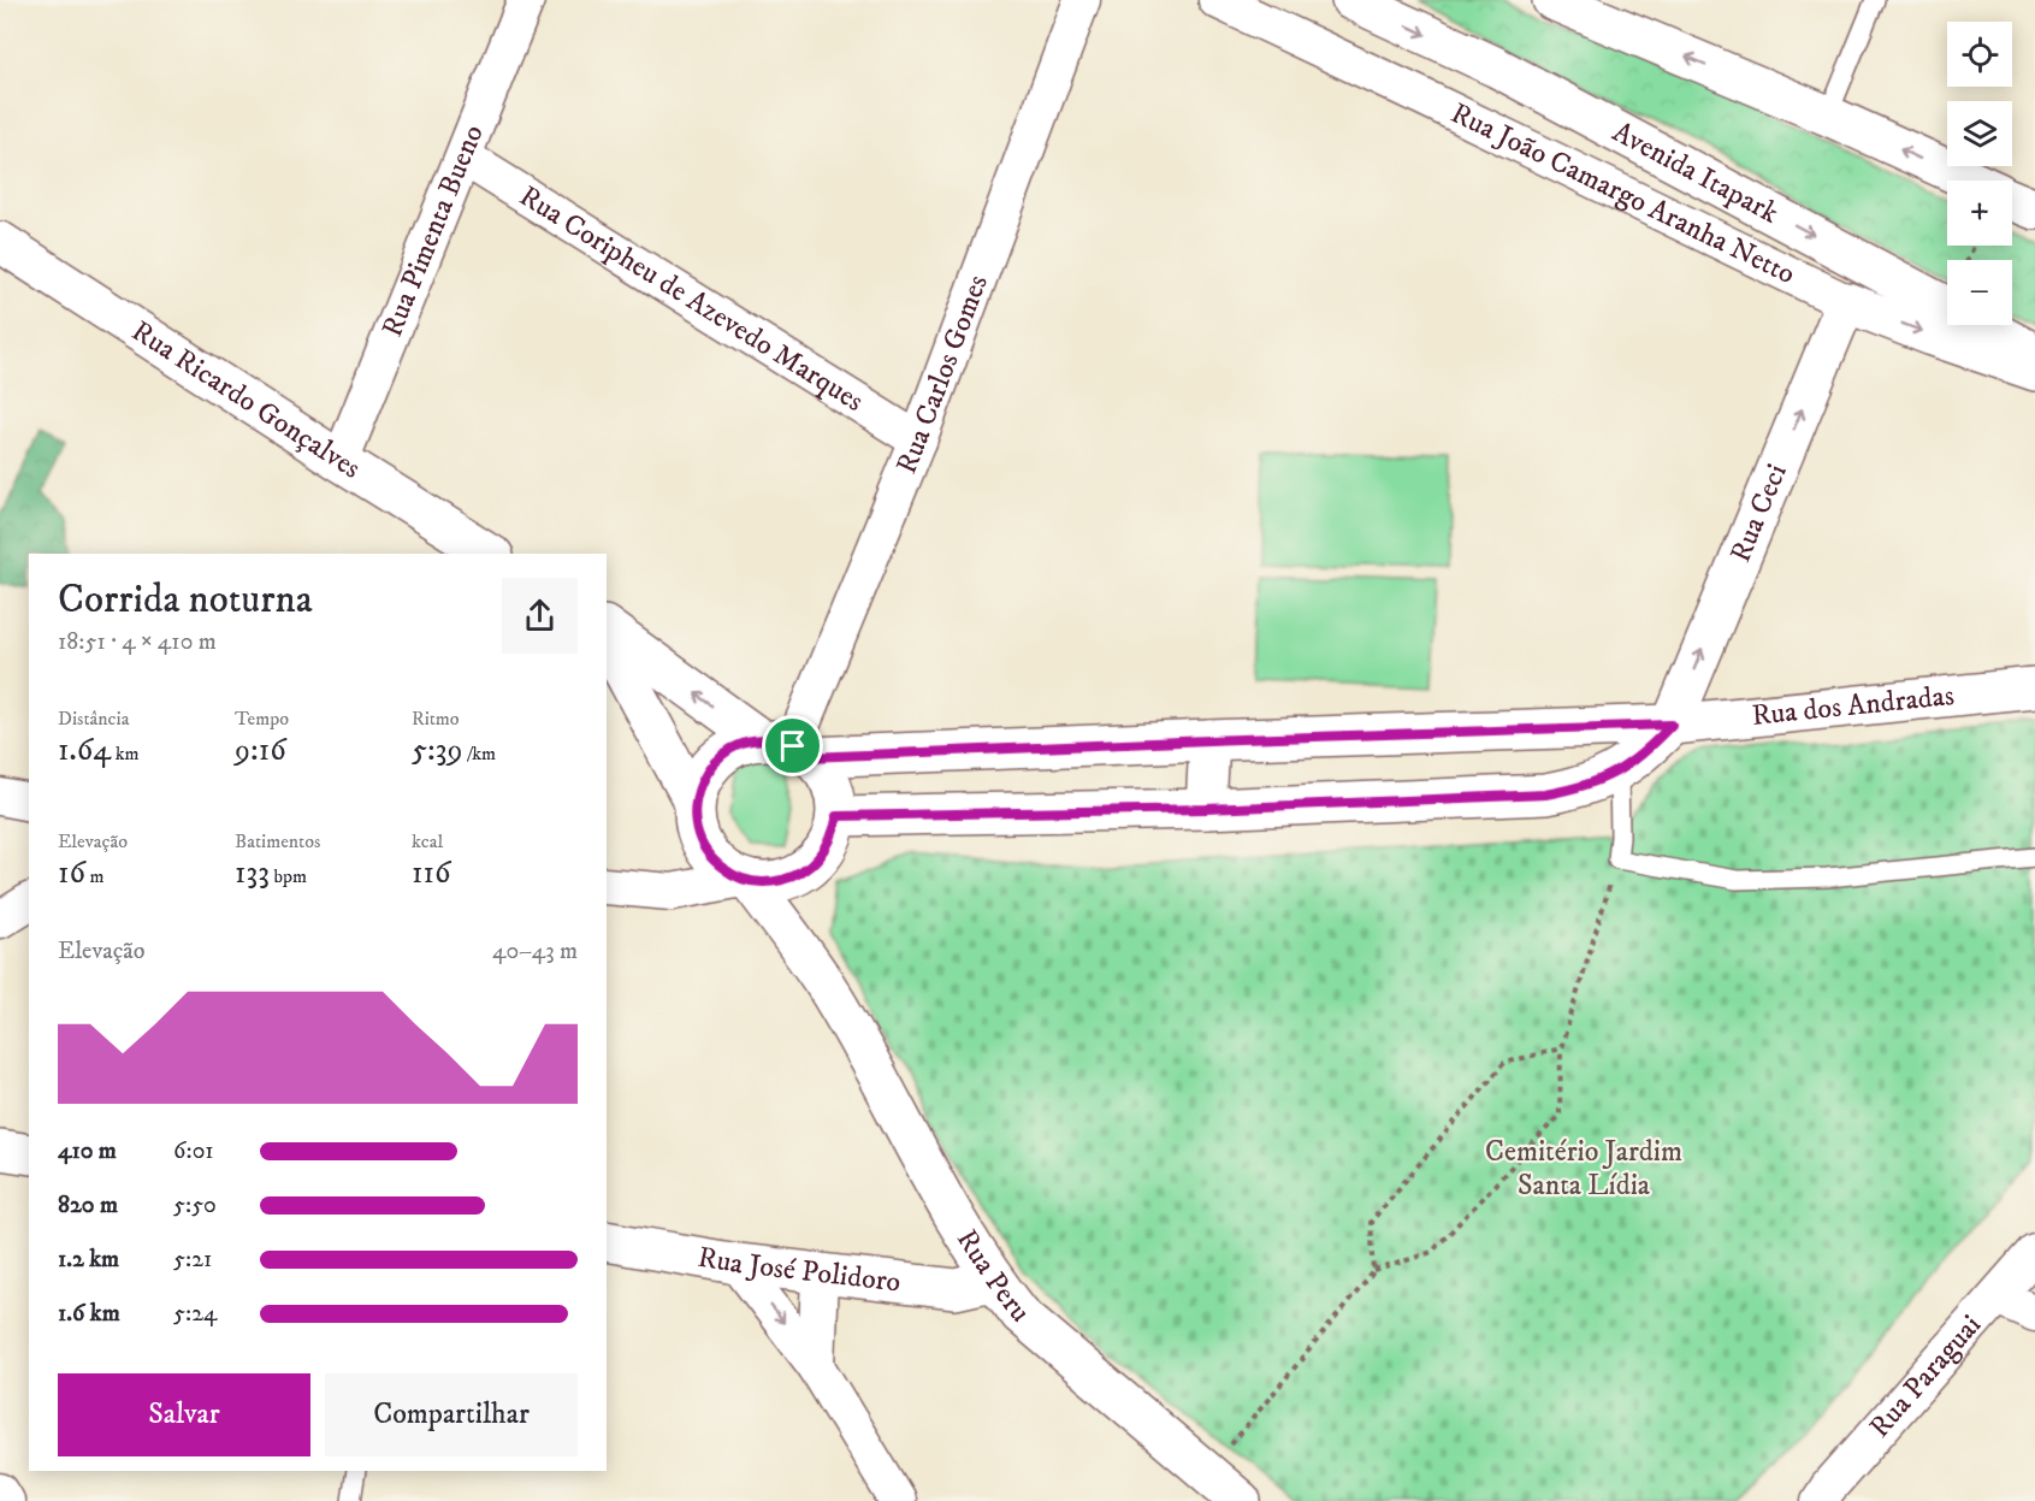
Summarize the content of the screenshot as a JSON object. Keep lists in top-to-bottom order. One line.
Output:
{"streets":{"street":["Avenida Itapark","Rua João Camargo Aranha Netto","Rua Pimenta Bueno","Rua Coripheu de Azevedo Marques","Rua Carlos Gomes","Rua Ricardo Gonçalves","Rua Ceci","Rua dos Andradas","Rua José Polidoro","Rua Peru","Rua Paraguai"]},"crossings":[["Rua João Camargo Aranha Netto","Rua Ceci"],["Rua Pimenta Bueno","Rua Coripheu de Azevedo Marques"],["Rua Pimenta Bueno","Rua Ricardo Gonçalves"],["Rua Coripheu de Azevedo Marques","Rua Carlos Gomes"],["Rua Carlos Gomes","Rua dos Andradas"],["Rua Carlos Gomes","Rua Peru"],["Rua Ceci","Rua dos Andradas"],["Rua dos Andradas","Rua Peru"],["Rua José Polidoro","Rua Peru"]],"one_way":["Rua Ceci"],"parks":["Cemitério Jardim Santa Lídia"],"page":{"map_buttons":["+","−"],"heading":["Corrida noturna","18:51 · 4 × 410 m"],"stats":[["Distância","1.64 km"],["Tempo","9:16"],["Ritmo","5:39 /km"],["Elevação","16 m"],["Batimentos","133 bpm"],["kcal","116"]],"chart":["Elevação","40–43 m"],"list":[{"name":"410 m","note":"6:01"},{"name":"820 m","note":"5:50"},{"name":"1.2 km","note":"5:21"},{"name":"1.6 km","note":"5:24"}],"buttons":["Salvar","Compartilhar"]}}
